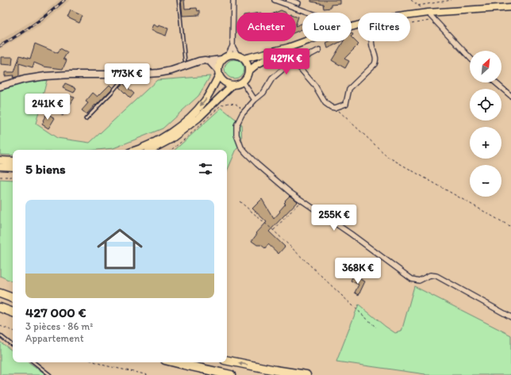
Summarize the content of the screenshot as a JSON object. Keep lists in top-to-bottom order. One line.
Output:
{"north":"top right","page":{"chip":["Acheter","Louer","Filtres"],"price":["427K €","773K €","241K €","255K €","368K €"],"map_buttons":["+","−"],"heading":"5 biens","list":[{"name":"427 000 €","note":"3 pièces · 86 m² · Appartement"}]}}
